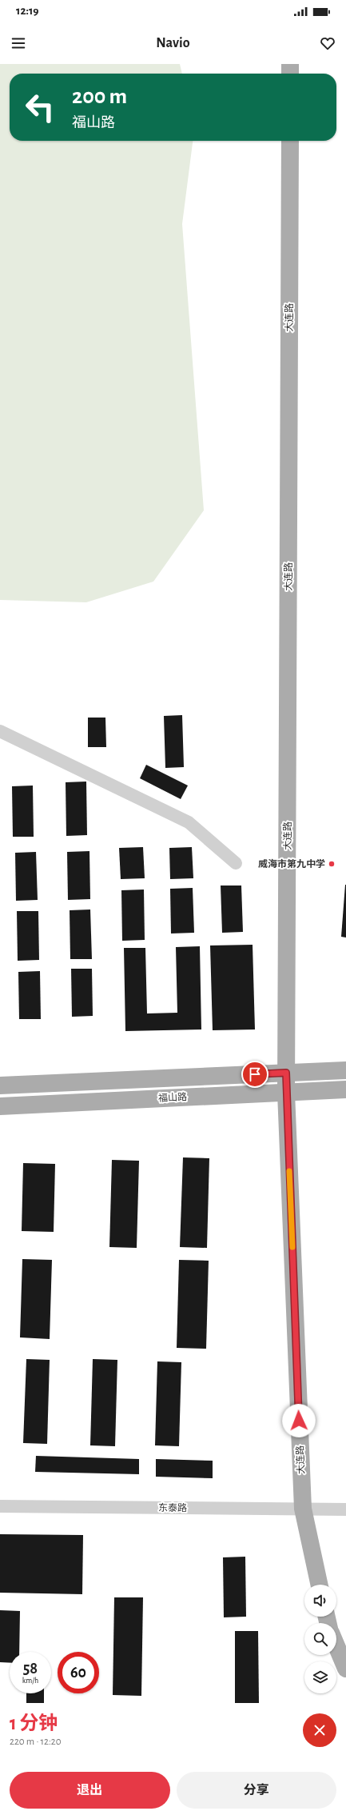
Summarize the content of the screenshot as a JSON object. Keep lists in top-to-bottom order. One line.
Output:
{"streets":{"main road":["大连路","福山路"],"street":["东泰路"]},"crossings":[["大连路","福山路"],["大连路","东泰路"]],"places":["威海市第九中学"],"page":{"status":"12:19","header":"Navio","turn":["200 m","福山路"],"speed":"58 km/h","limit":"60","heading":["1 分钟","220 m · 12:20"],"buttons":["退出","分享"]}}
